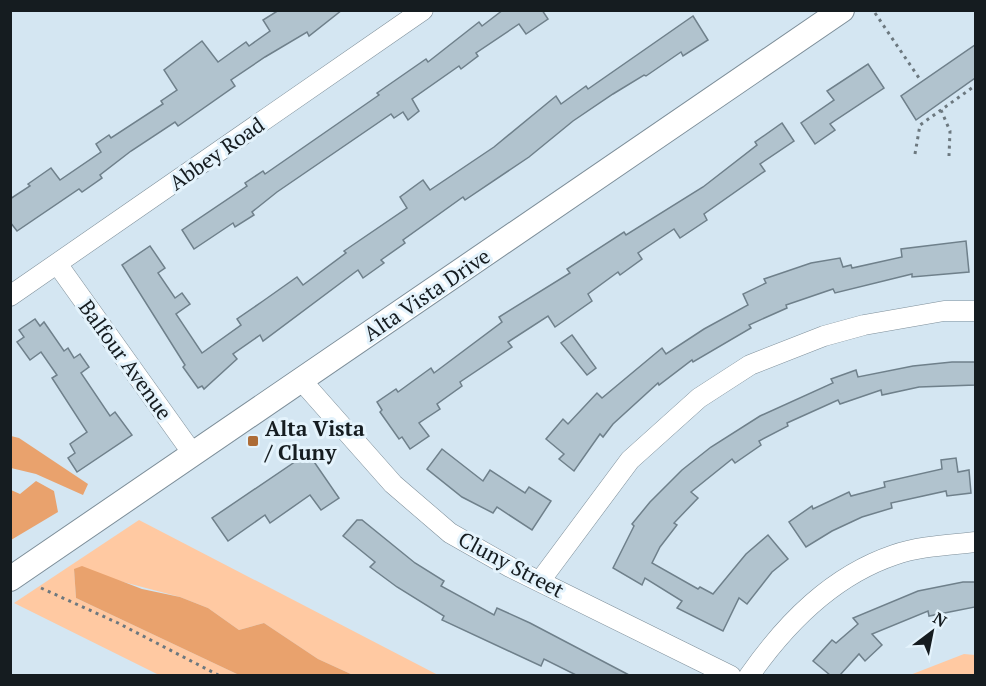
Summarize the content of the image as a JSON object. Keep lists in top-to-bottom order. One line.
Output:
{"streets":{"street":["Abbey Road","Alta Vista Drive","Balfour Avenue","Cluny Street"]},"crossings":[["Abbey Road","Balfour Avenue"],["Alta Vista Drive","Balfour Avenue"],["Alta Vista Drive","Cluny Street"]],"places":{"transit":["Alta Vista / Cluny"]},"north":"top right"}
